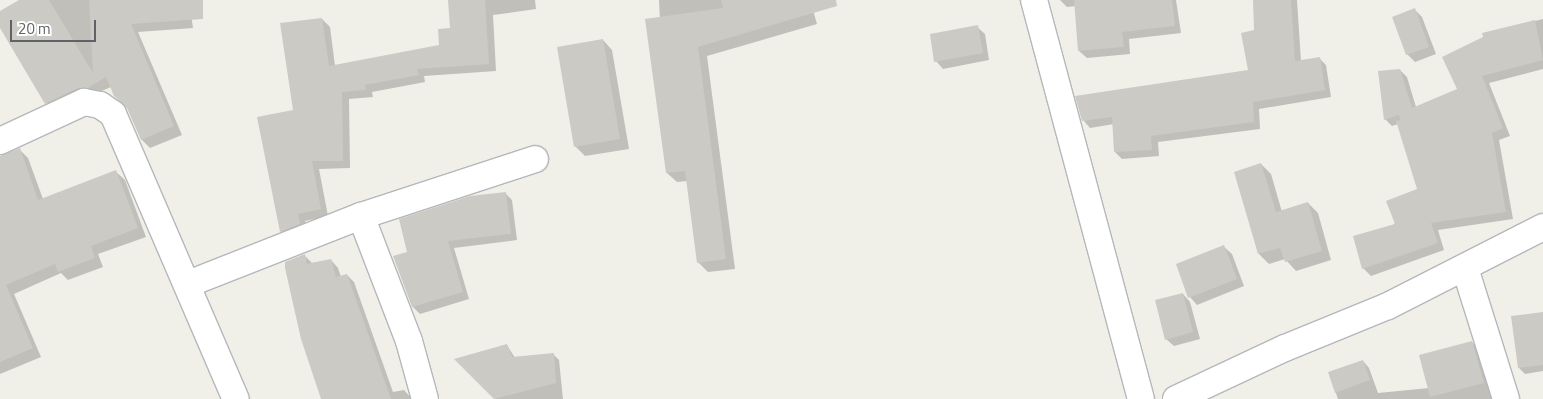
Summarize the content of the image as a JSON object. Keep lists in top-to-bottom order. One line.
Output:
{"scale_bar":"20 m"}
